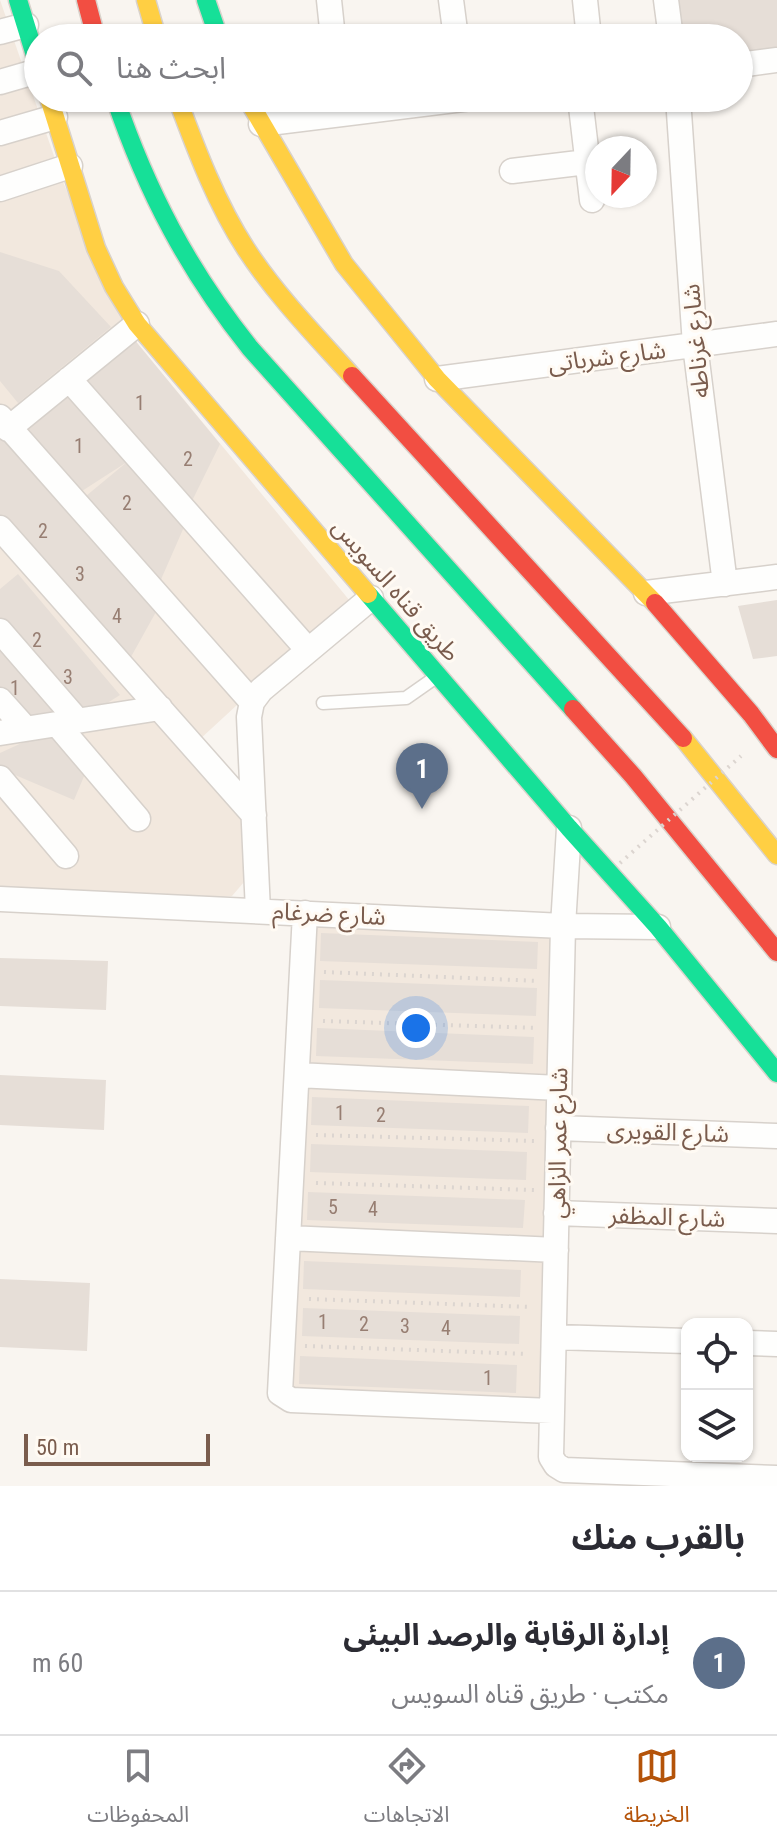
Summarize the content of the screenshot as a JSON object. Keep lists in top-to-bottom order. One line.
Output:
{"streets":{"main road":["طريق قناه السويس"],"street":["شارع غرناطه","شارع شرباتى","شارع ضرغام","شارع القويرى","شارع عمر الزاهي","شارع المظفر"]},"crossings":[["شارع غرناطه","شارع شرباتى"],["طريق قناه السويس","شارع ضرغام"],["طريق قناه السويس","شارع عمر الزاهي"],["شارع ضرغام","شارع عمر الزاهي"],["شارع القويرى","شارع عمر الزاهي"],["شارع عمر الزاهي","شارع المظفر"]],"house_numbers":["1","1","2","2","2","3","4","2","3","1","1","2","5","4","1","2","3","4","1"],"scale_bar":"50 m","north":"bottom","page":{"search":"ابحث هنا","pins":"1","scale":"50 m","heading":"بالقرب منك","list":[{"mark":"1","name":"إدارة الرقابة والرصد البيئى","note":"مكتب · طريق قناه السويس","value":"60 m"}],"nav":["الخريطة","الاتجاهات","المحفوظات"]}}
